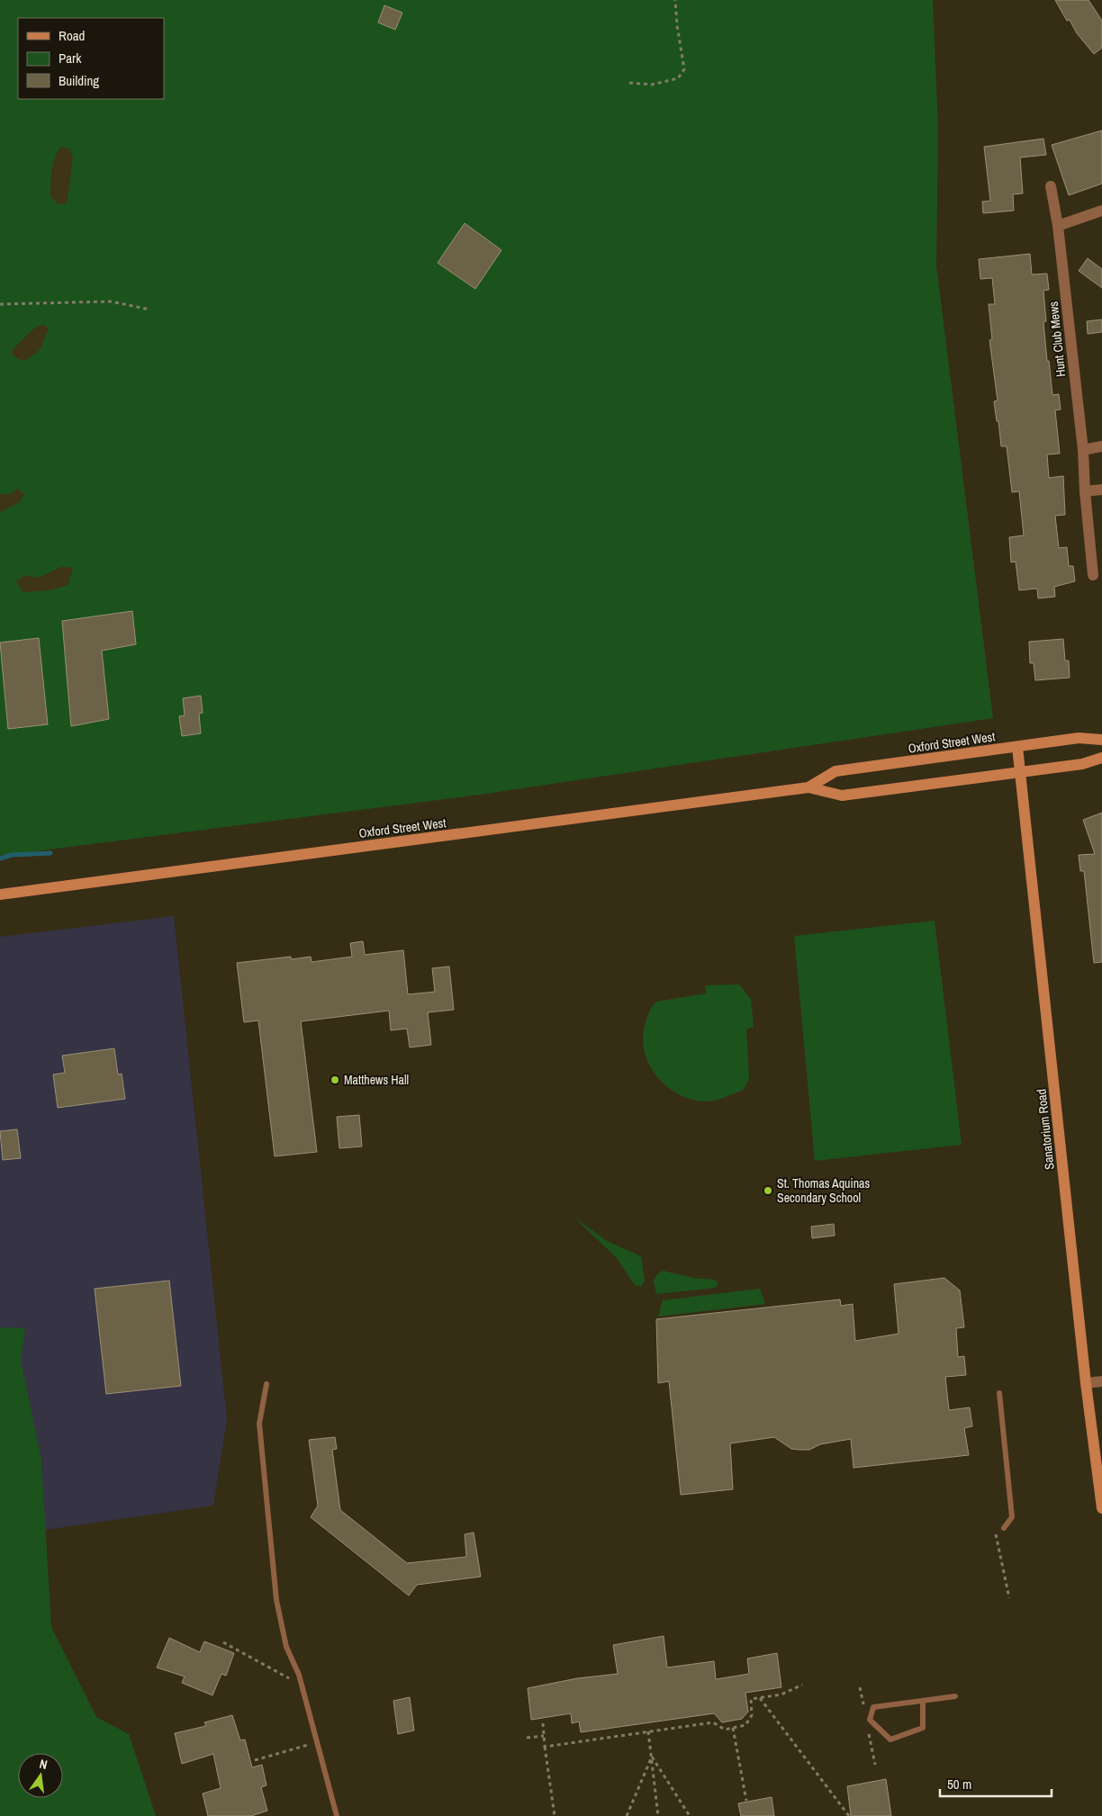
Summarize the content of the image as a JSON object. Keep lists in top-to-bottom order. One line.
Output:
{"streets":{"main road":["Oxford Street West","Sanatorium Road"],"street":["Hunt Club Mews"]},"crossings":[["Oxford Street West","Sanatorium Road"]],"places":["Matthews Hall","St. Thomas Aquinas Secondary School"],"legend":["Road","Park","Building"],"scale_bar":"50 m","north":"top"}
